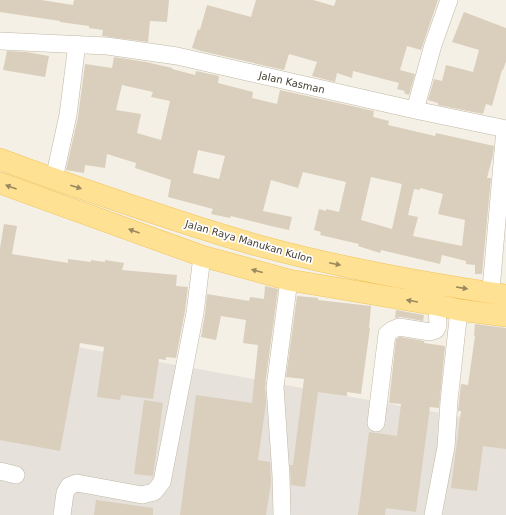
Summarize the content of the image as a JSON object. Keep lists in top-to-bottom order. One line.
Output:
{"streets":{"main road":["Jalan Raya Manukan Kulon"],"street":["Jalan Kasman"]},"crossings":[["Jalan Kasman","Jalan Raya Manukan Kulon"]]}
